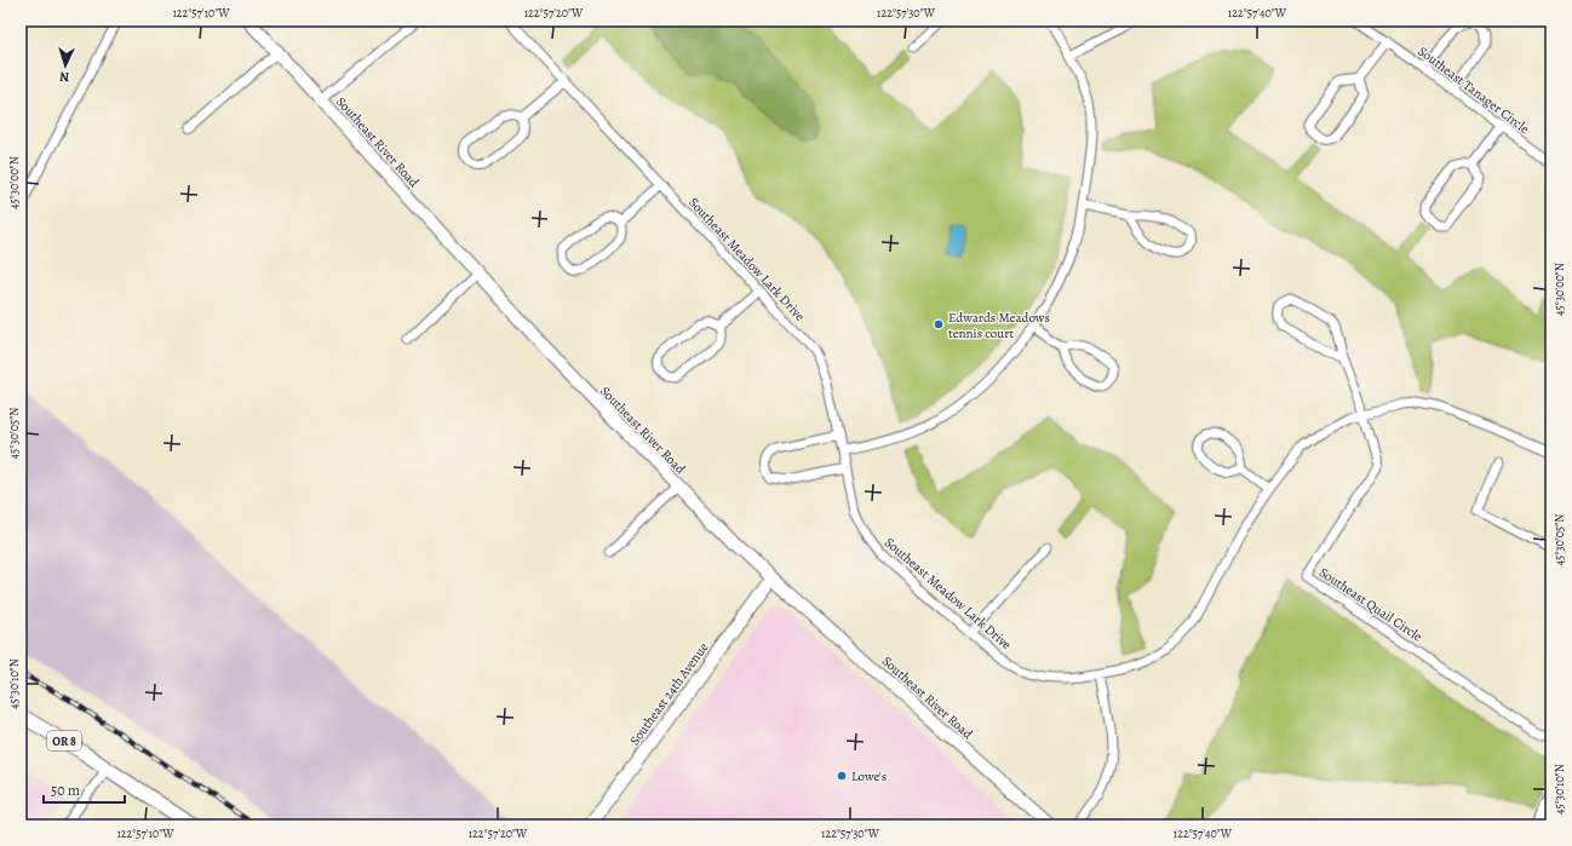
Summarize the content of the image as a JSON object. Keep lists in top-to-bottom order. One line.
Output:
{"streets":{"main road":["Southeast River Road","Southeast 24th Avenue","OR 8"],"street":["Southeast Tanager Circle","Southeast Meadow Lark Drive","Southeast Quail Circle"]},"crossings":[["Southeast River Road","Southeast 24th Avenue"],["Southeast Meadow Lark Drive","Southeast Quail Circle"]],"places":["Edwards Meadows tennis court","Lowe's"],"scale_bar":"50 m","north":"bottom","coordinates":["122°57'10\"W","122°57'20\"W","122°57'30\"W","122°57'40\"W","45°30'00\"N","45°30'05\"N","45°30'10\"N"]}
